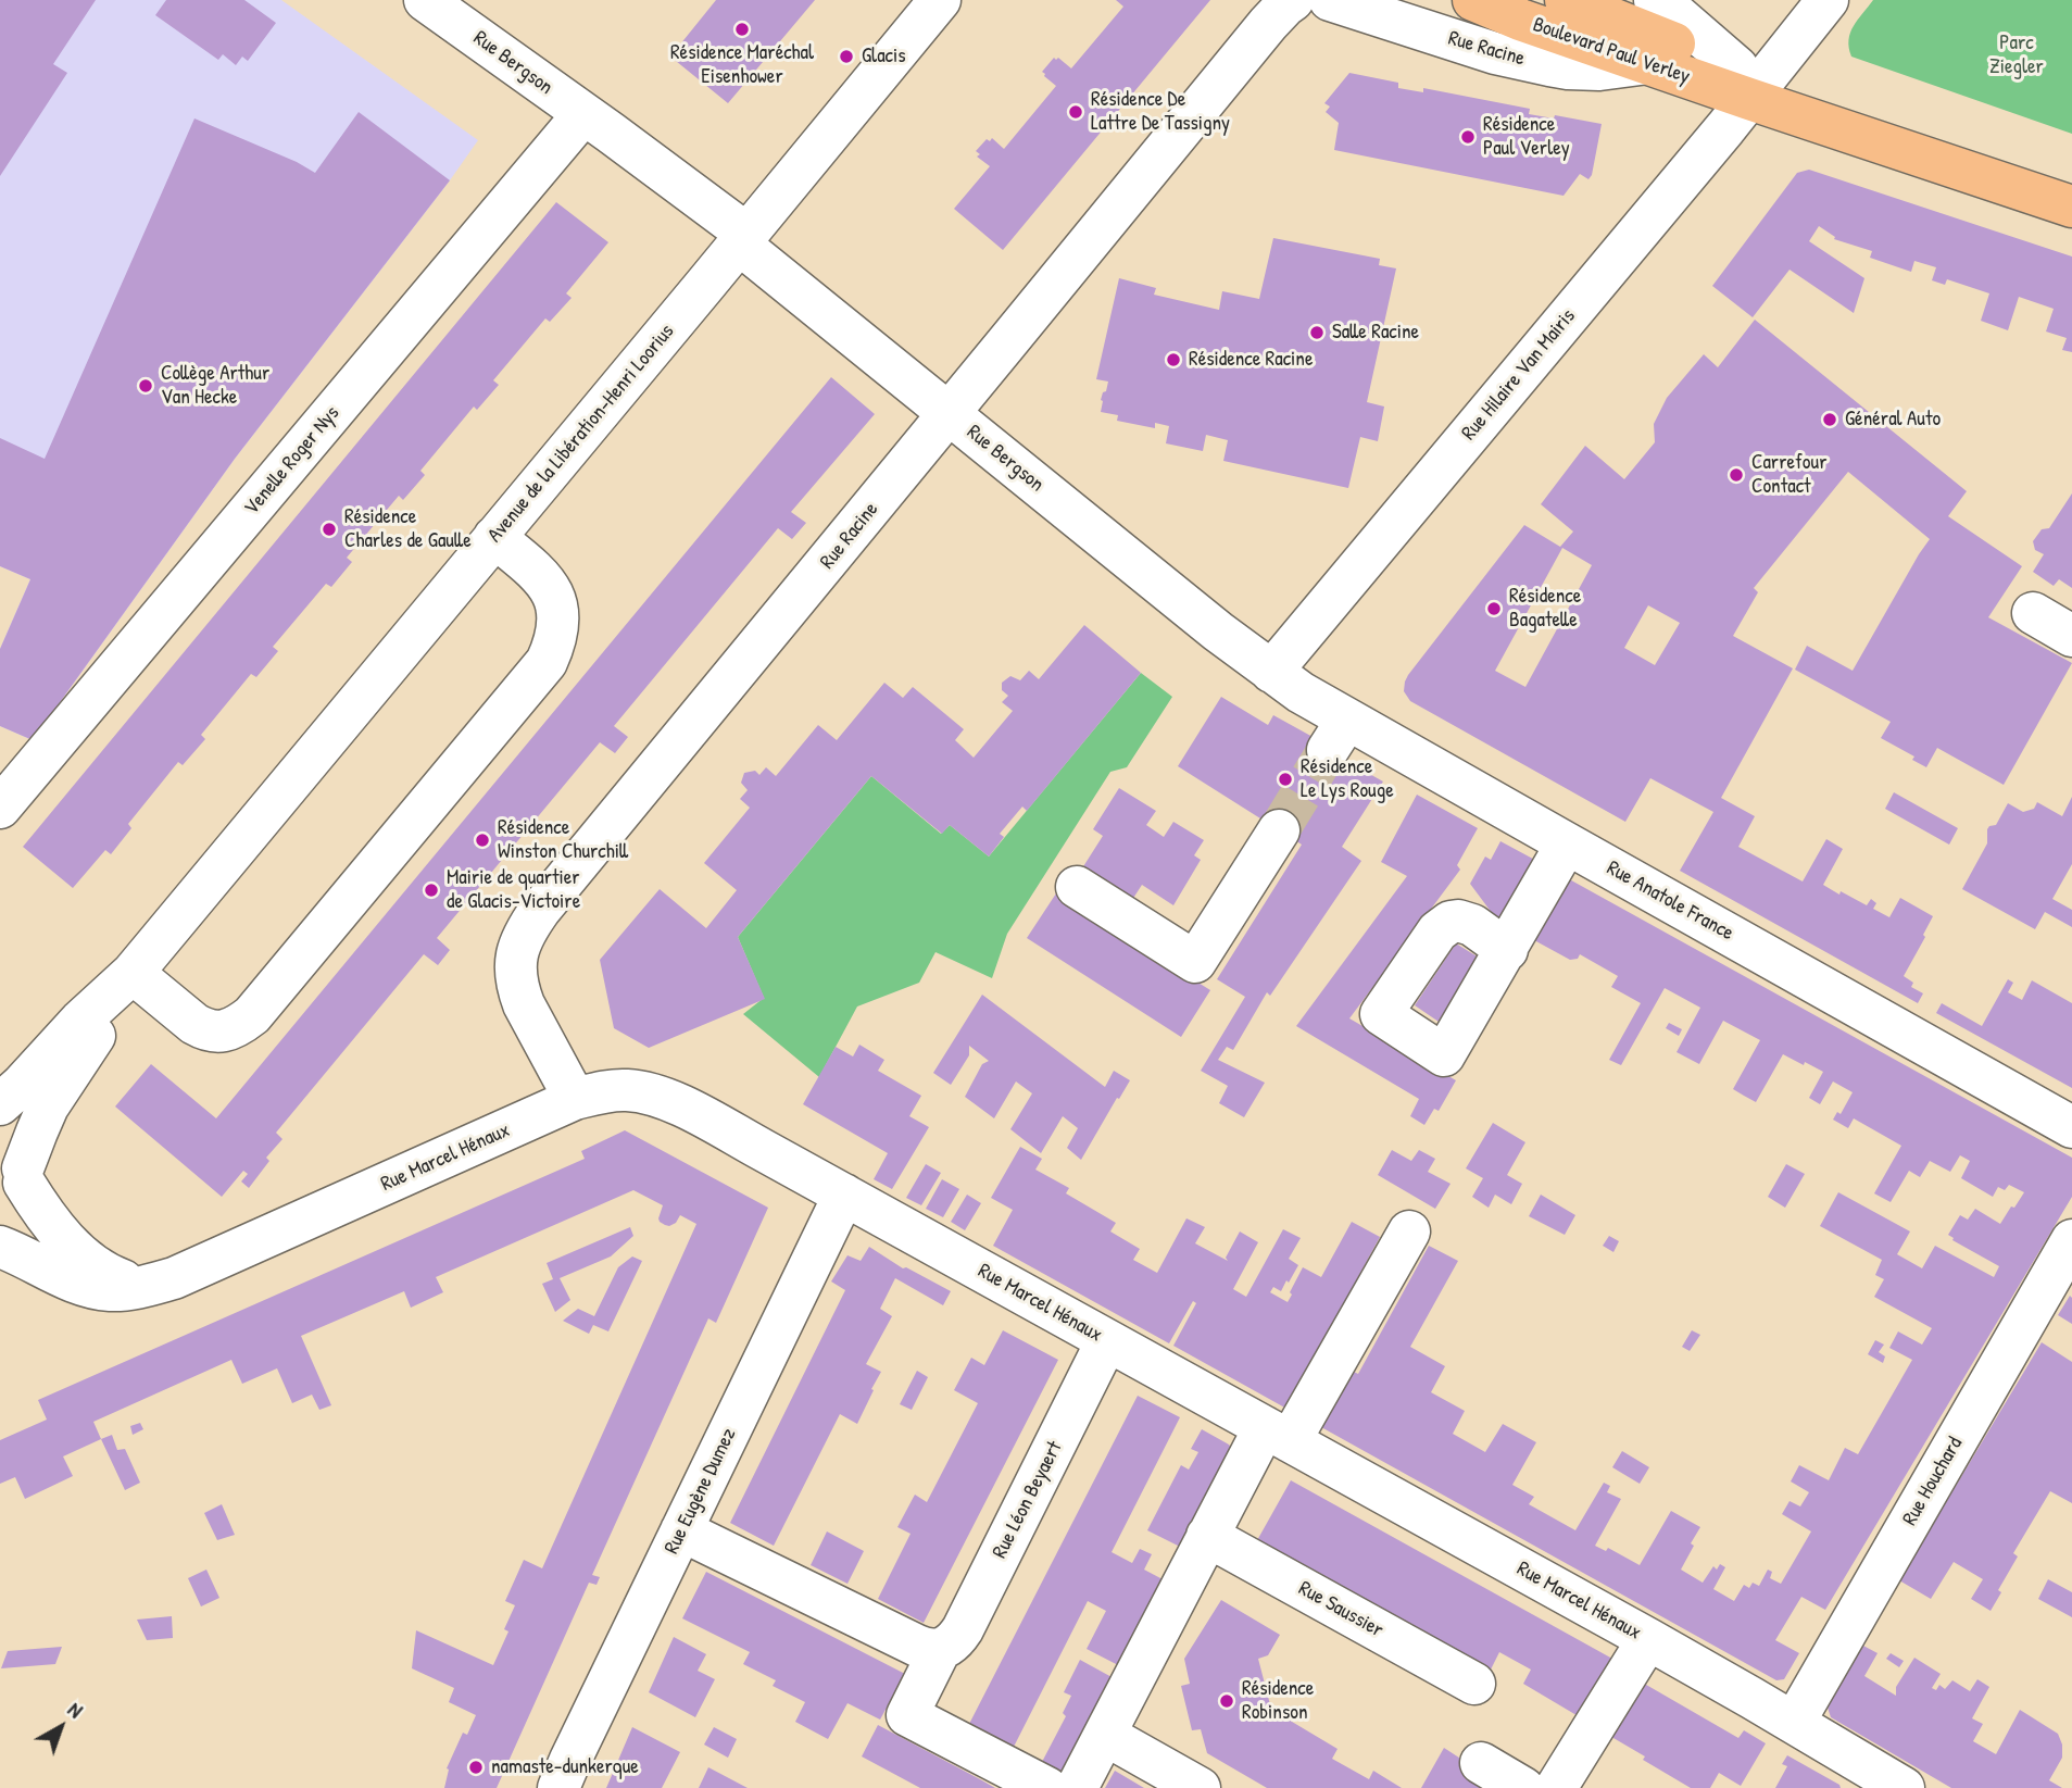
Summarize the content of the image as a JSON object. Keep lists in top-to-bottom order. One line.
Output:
{"streets":{"main road":["Boulevard Paul Verley"],"street":["Rue Racine","Rue Bergson","Rue Hilaire Van Mairis","Avenue de la Libération-Henri Loorius","Venelle Roger Nys","Rue Anatole France","Rue Marcel Hénaux","Rue Houchard","Rue Eugène Dumez","Rue Léon Beyaert","Rue Saussier"]},"crossings":[["Rue Racine","Boulevard Paul Verley"],["Rue Racine","Rue Bergson"],["Rue Racine","Rue Marcel Hénaux"],["Boulevard Paul Verley","Rue Hilaire Van Mairis"],["Rue Bergson","Rue Hilaire Van Mairis"],["Rue Bergson","Avenue de la Libération-Henri Loorius"],["Rue Bergson","Venelle Roger Nys"],["Rue Bergson","Rue Anatole France"],["Rue Hilaire Van Mairis","Rue Anatole France"],["Rue Marcel Hénaux","Rue Houchard"],["Rue Marcel Hénaux","Rue Eugène Dumez"],["Rue Marcel Hénaux","Rue Léon Beyaert"]],"parks":["Parc Ziegler"],"places":["Résidence Maréchal Eisenhower","Glacis","Résidence De Lattre De Tassigny","Résidence Paul Verley","Salle Racine","Résidence Racine","Collège Arthur Van Hecke","Général Auto","Carrefour Contact","Résidence Charles de Gaulle","Résidence Bagatelle","Résidence Le Lys Rouge","Résidence Winston Churchill","Mairie de quartier de Glacis-Victoire","Résidence Robinson","namaste-dunkerque"],"north":"top right"}
